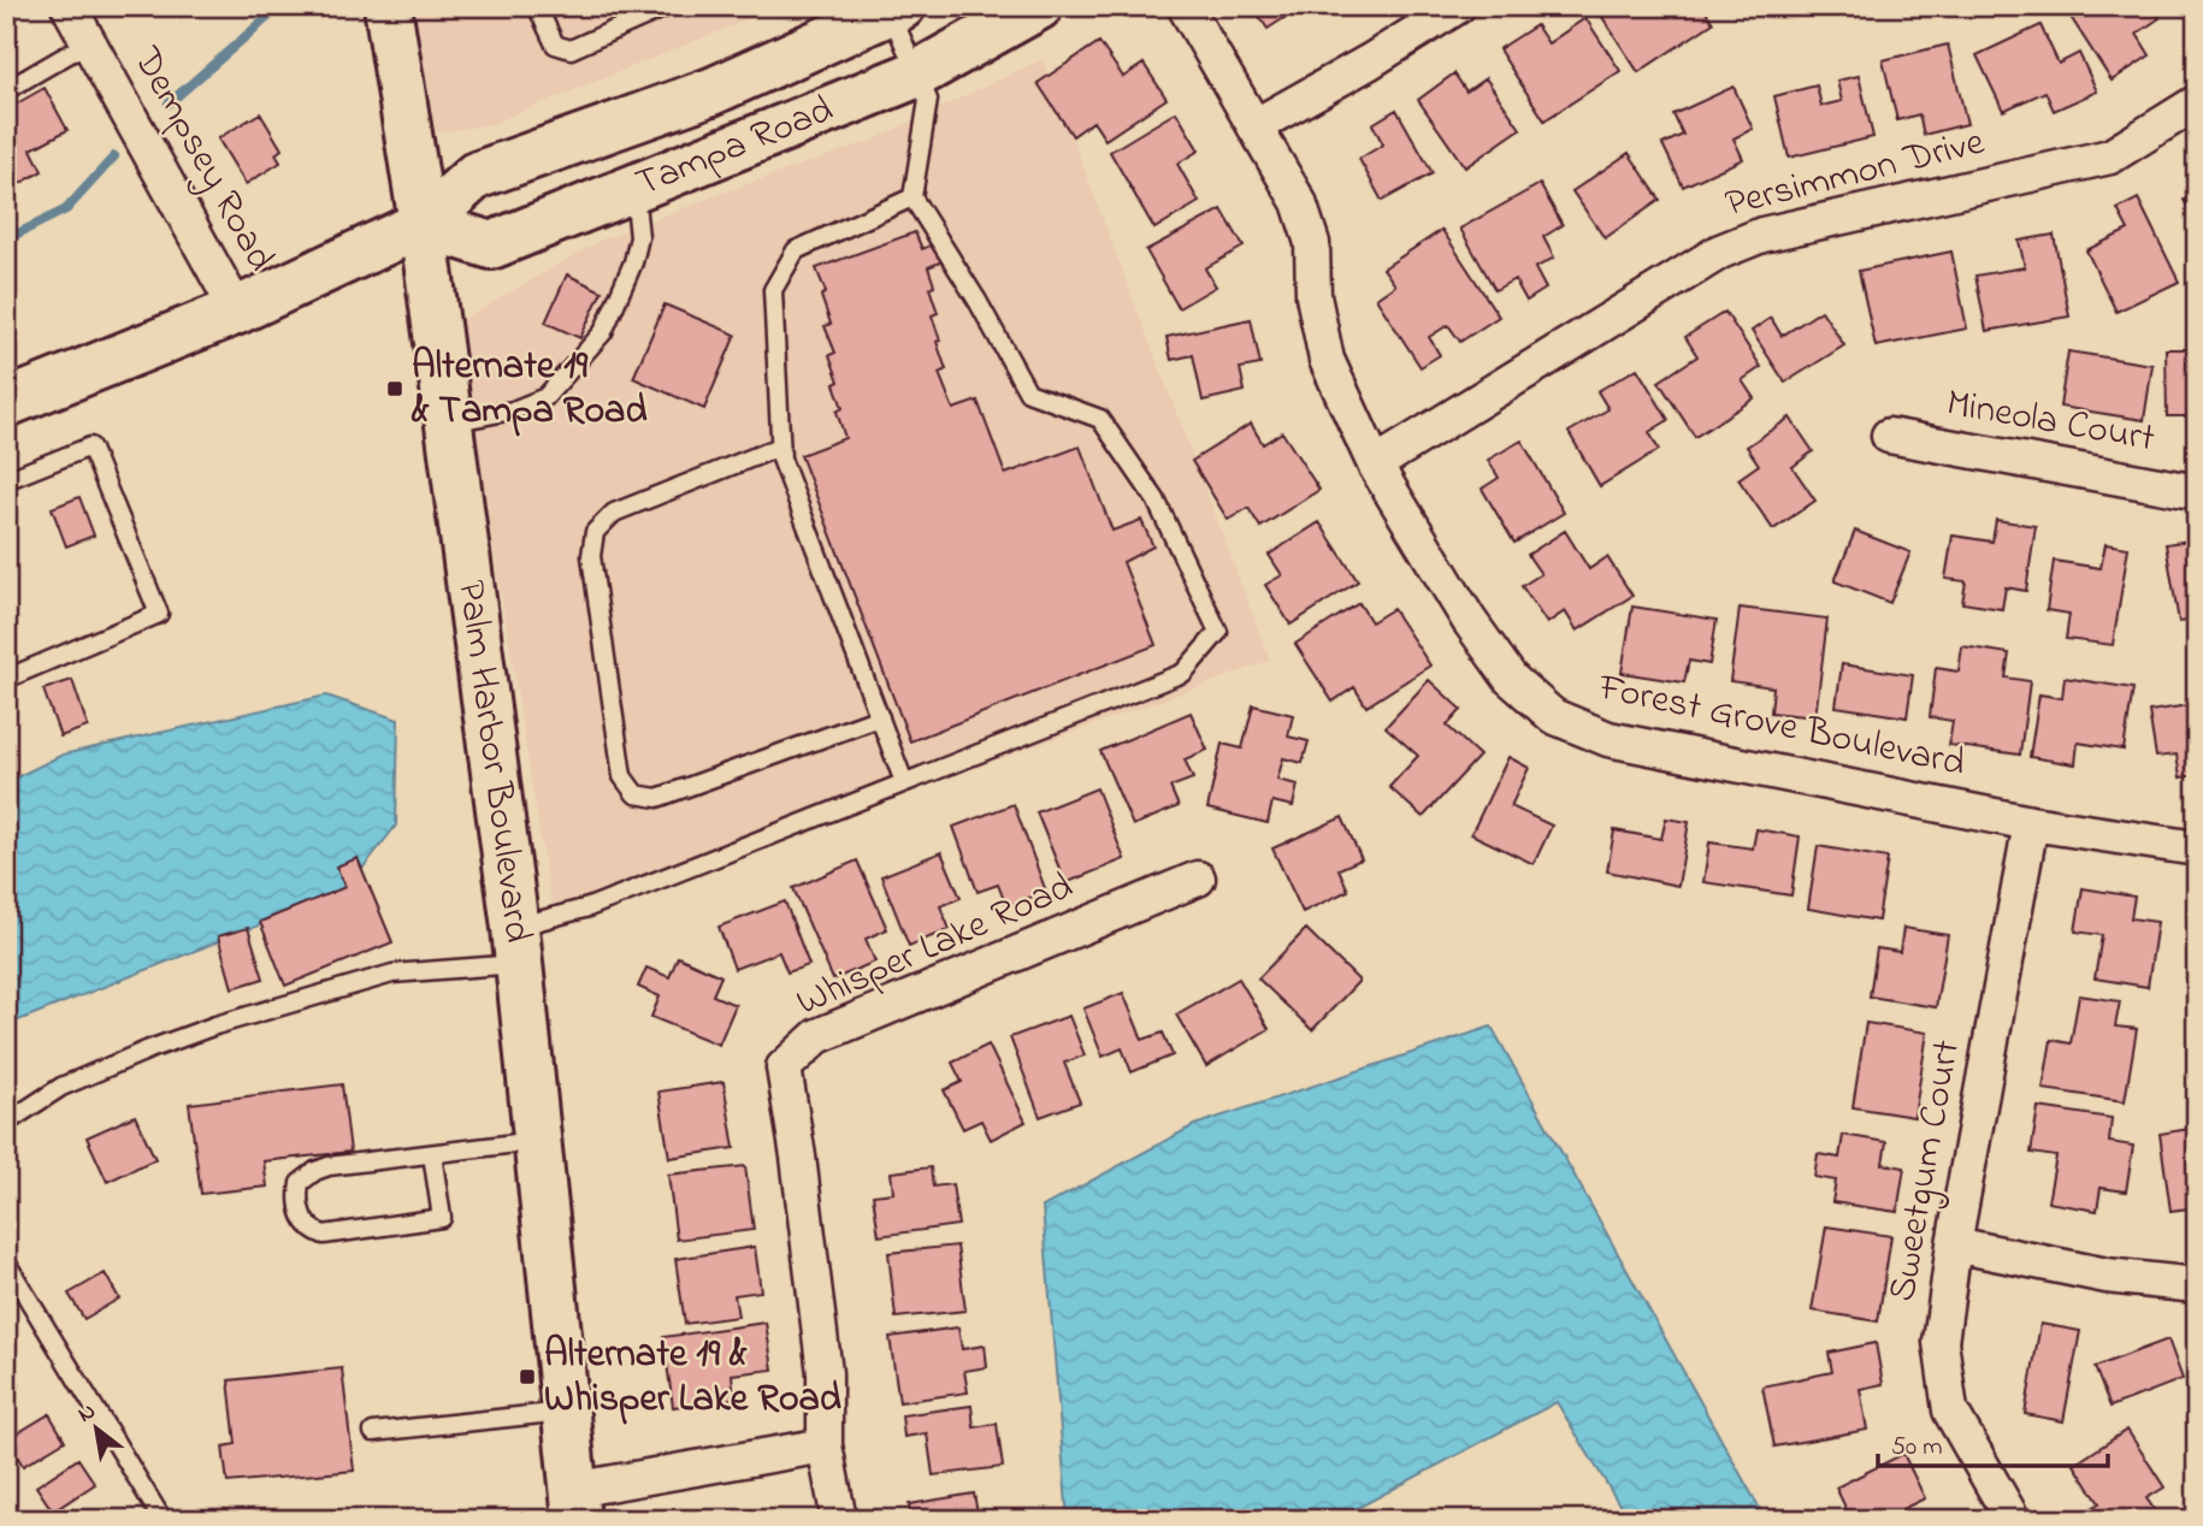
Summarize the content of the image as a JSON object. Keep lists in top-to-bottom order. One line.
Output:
{"streets":{"main road":["Tampa Road","Palm Harbor Boulevard"],"street":["Dempsey Road","Persimmon Drive","Mineola Court","Forest Grove Boulevard","Whisper Lake Road","Sweetgum Court"]},"crossings":[["Tampa Road","Dempsey Road"],["Tampa Road","Palm Harbor Boulevard"],["Persimmon Drive","Forest Grove Boulevard"],["Forest Grove Boulevard","Sweetgum Court"]],"places":{"transit":["Alternate 19 & Tampa Road","Alternate 19 & Whisper Lake Road"]},"scale_bar":"50 m","north":"top left"}
